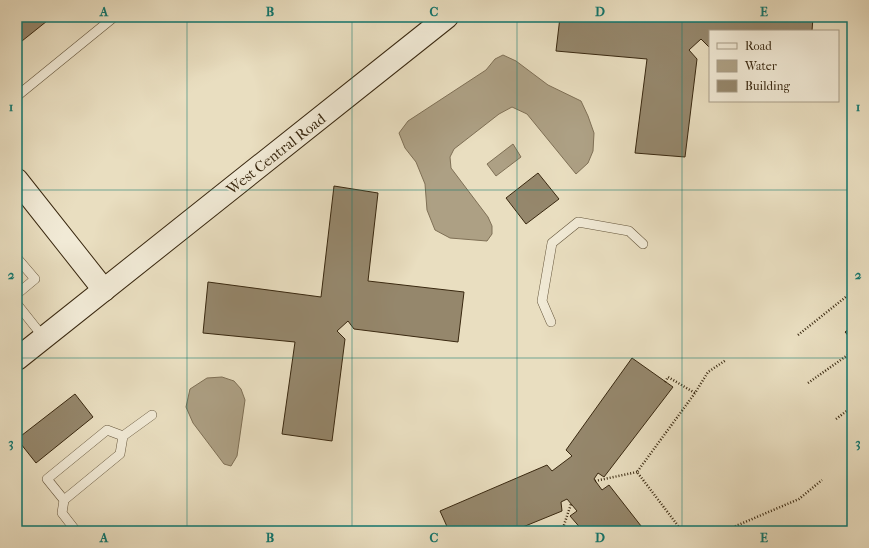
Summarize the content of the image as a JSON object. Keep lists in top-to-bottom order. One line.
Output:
{"streets":{"main road":["West Central Road"]},"legend":["Road","Water","Building"],"grid":{"columns":["A","B","C","D","E"],"rows":["1","2","3"]}}
